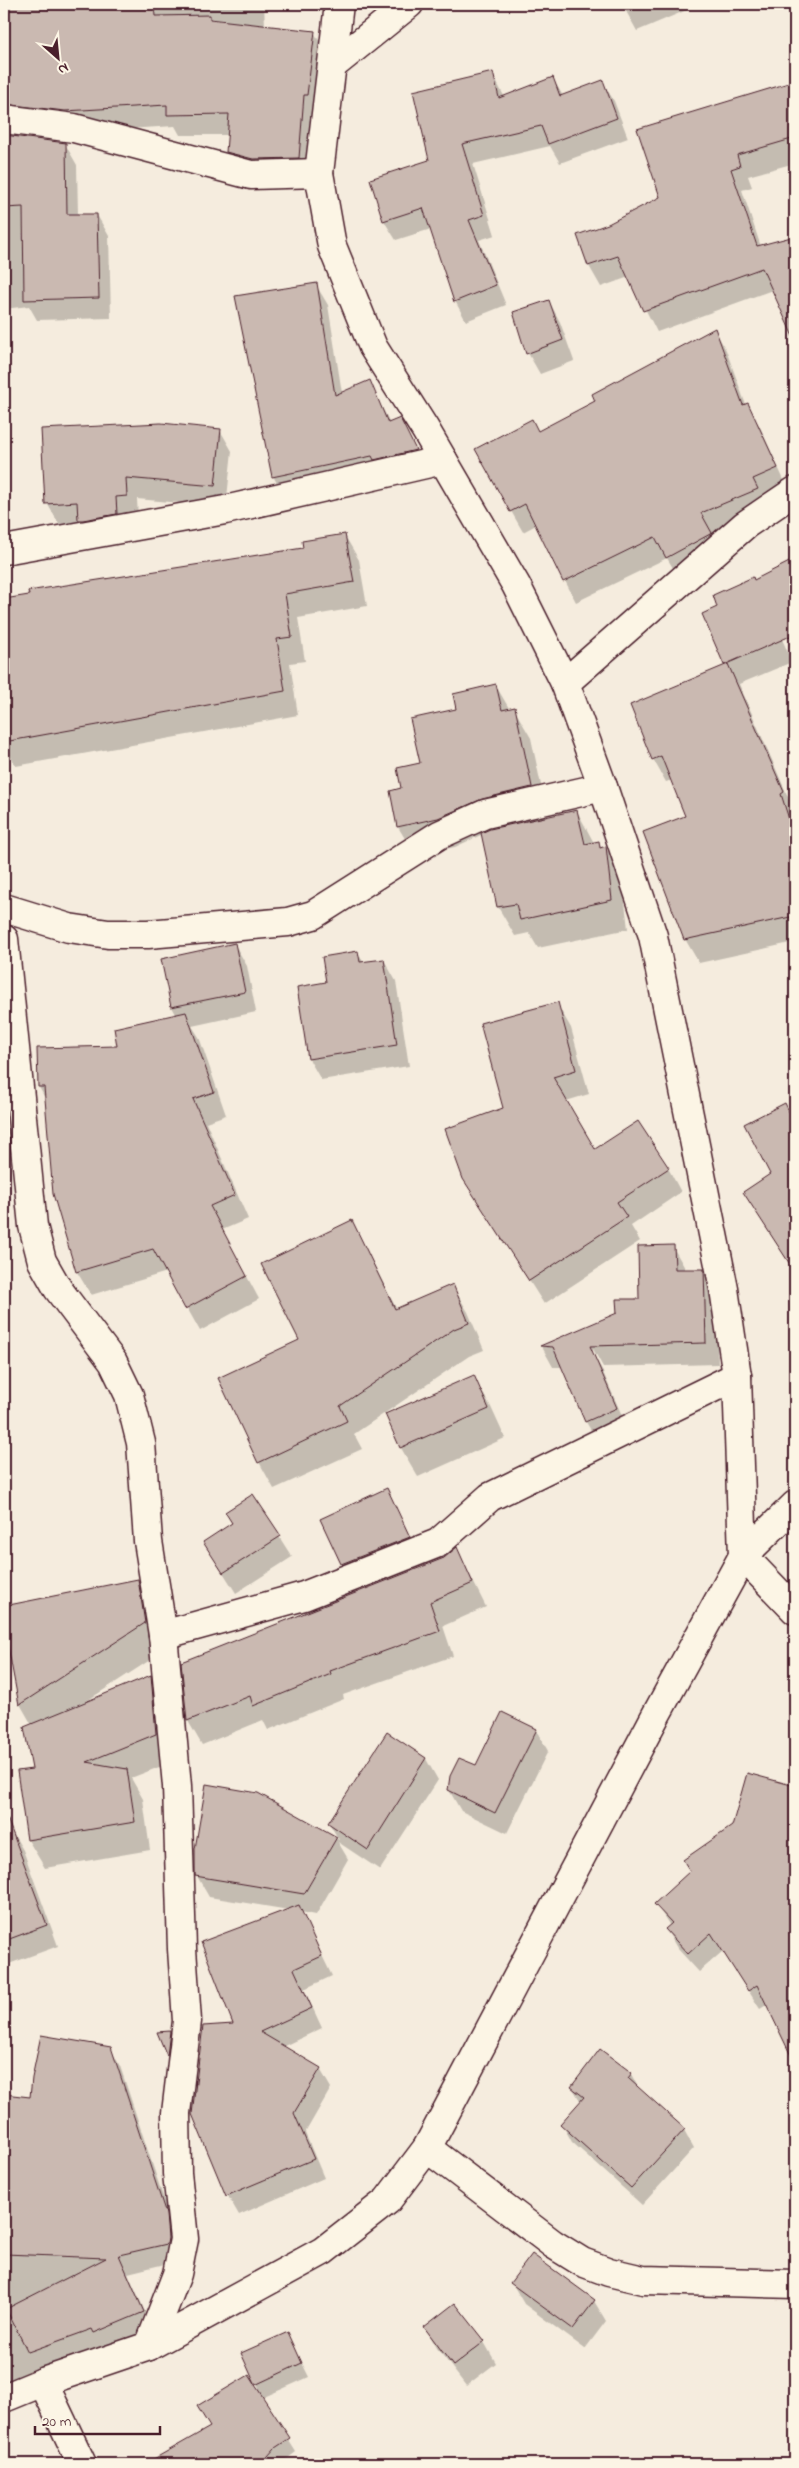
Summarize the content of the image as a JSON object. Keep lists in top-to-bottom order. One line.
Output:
{"scale_bar":"20 m","north":"bottom right"}
